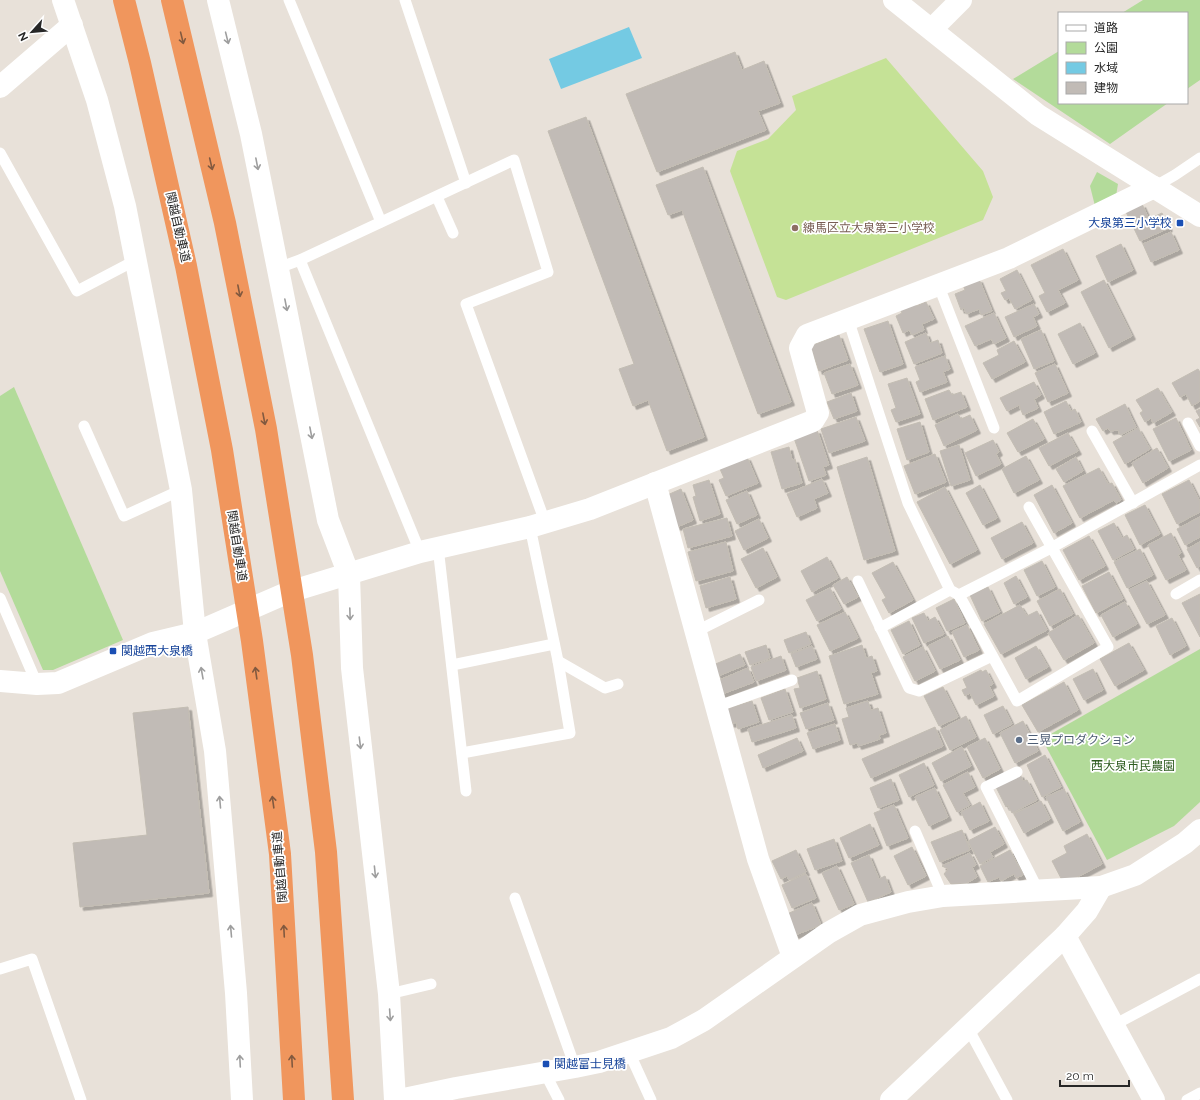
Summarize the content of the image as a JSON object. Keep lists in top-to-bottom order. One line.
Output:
{"streets":{"highway":["関越自動車道"]},"parks":["西大泉市民農園"],"places":{"transit":["大泉第三小学校","関越西大泉橋","関越富士見橋"],"other":["練馬区立大泉第三小学校","三晃プロダクション"]},"legend":["道路","公園","水域","建物"],"scale_bar":"20 m","north":"bottom left"}
